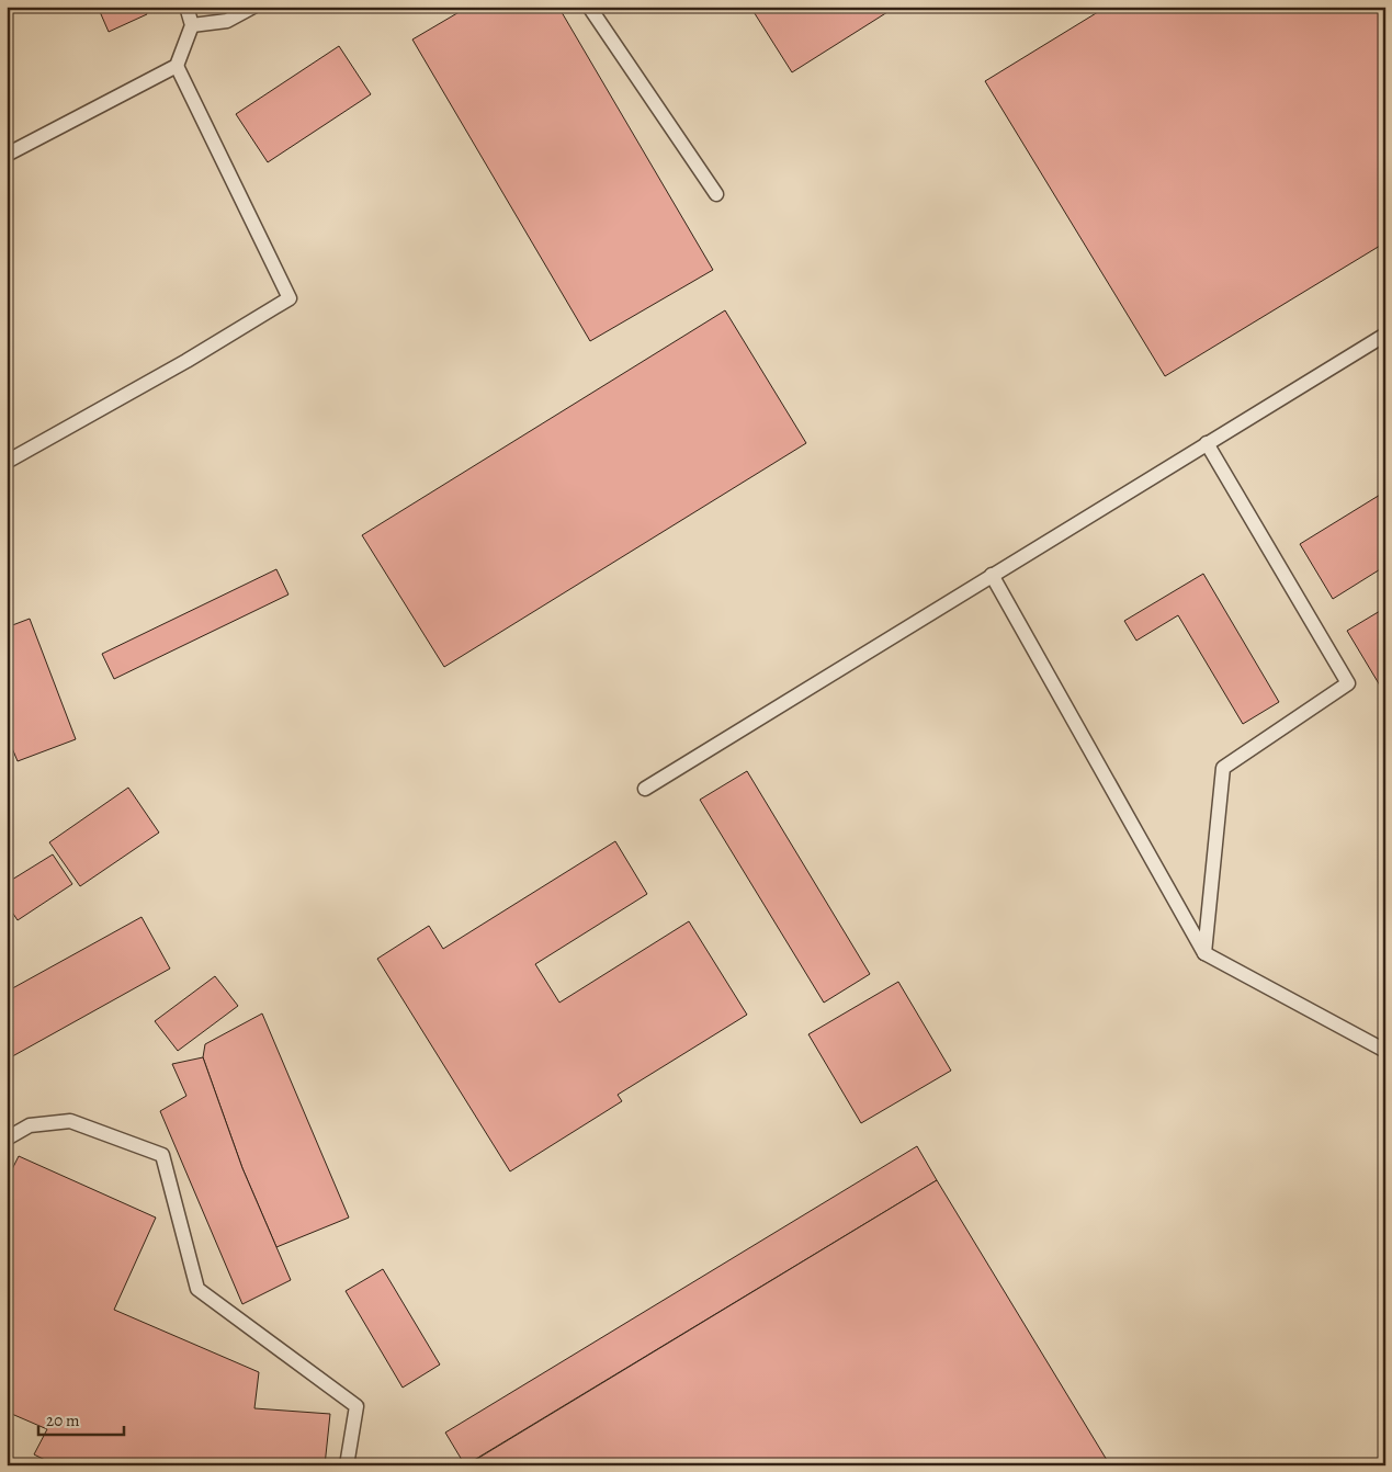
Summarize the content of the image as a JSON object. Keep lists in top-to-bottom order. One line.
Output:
{"scale_bar":"20 m"}
